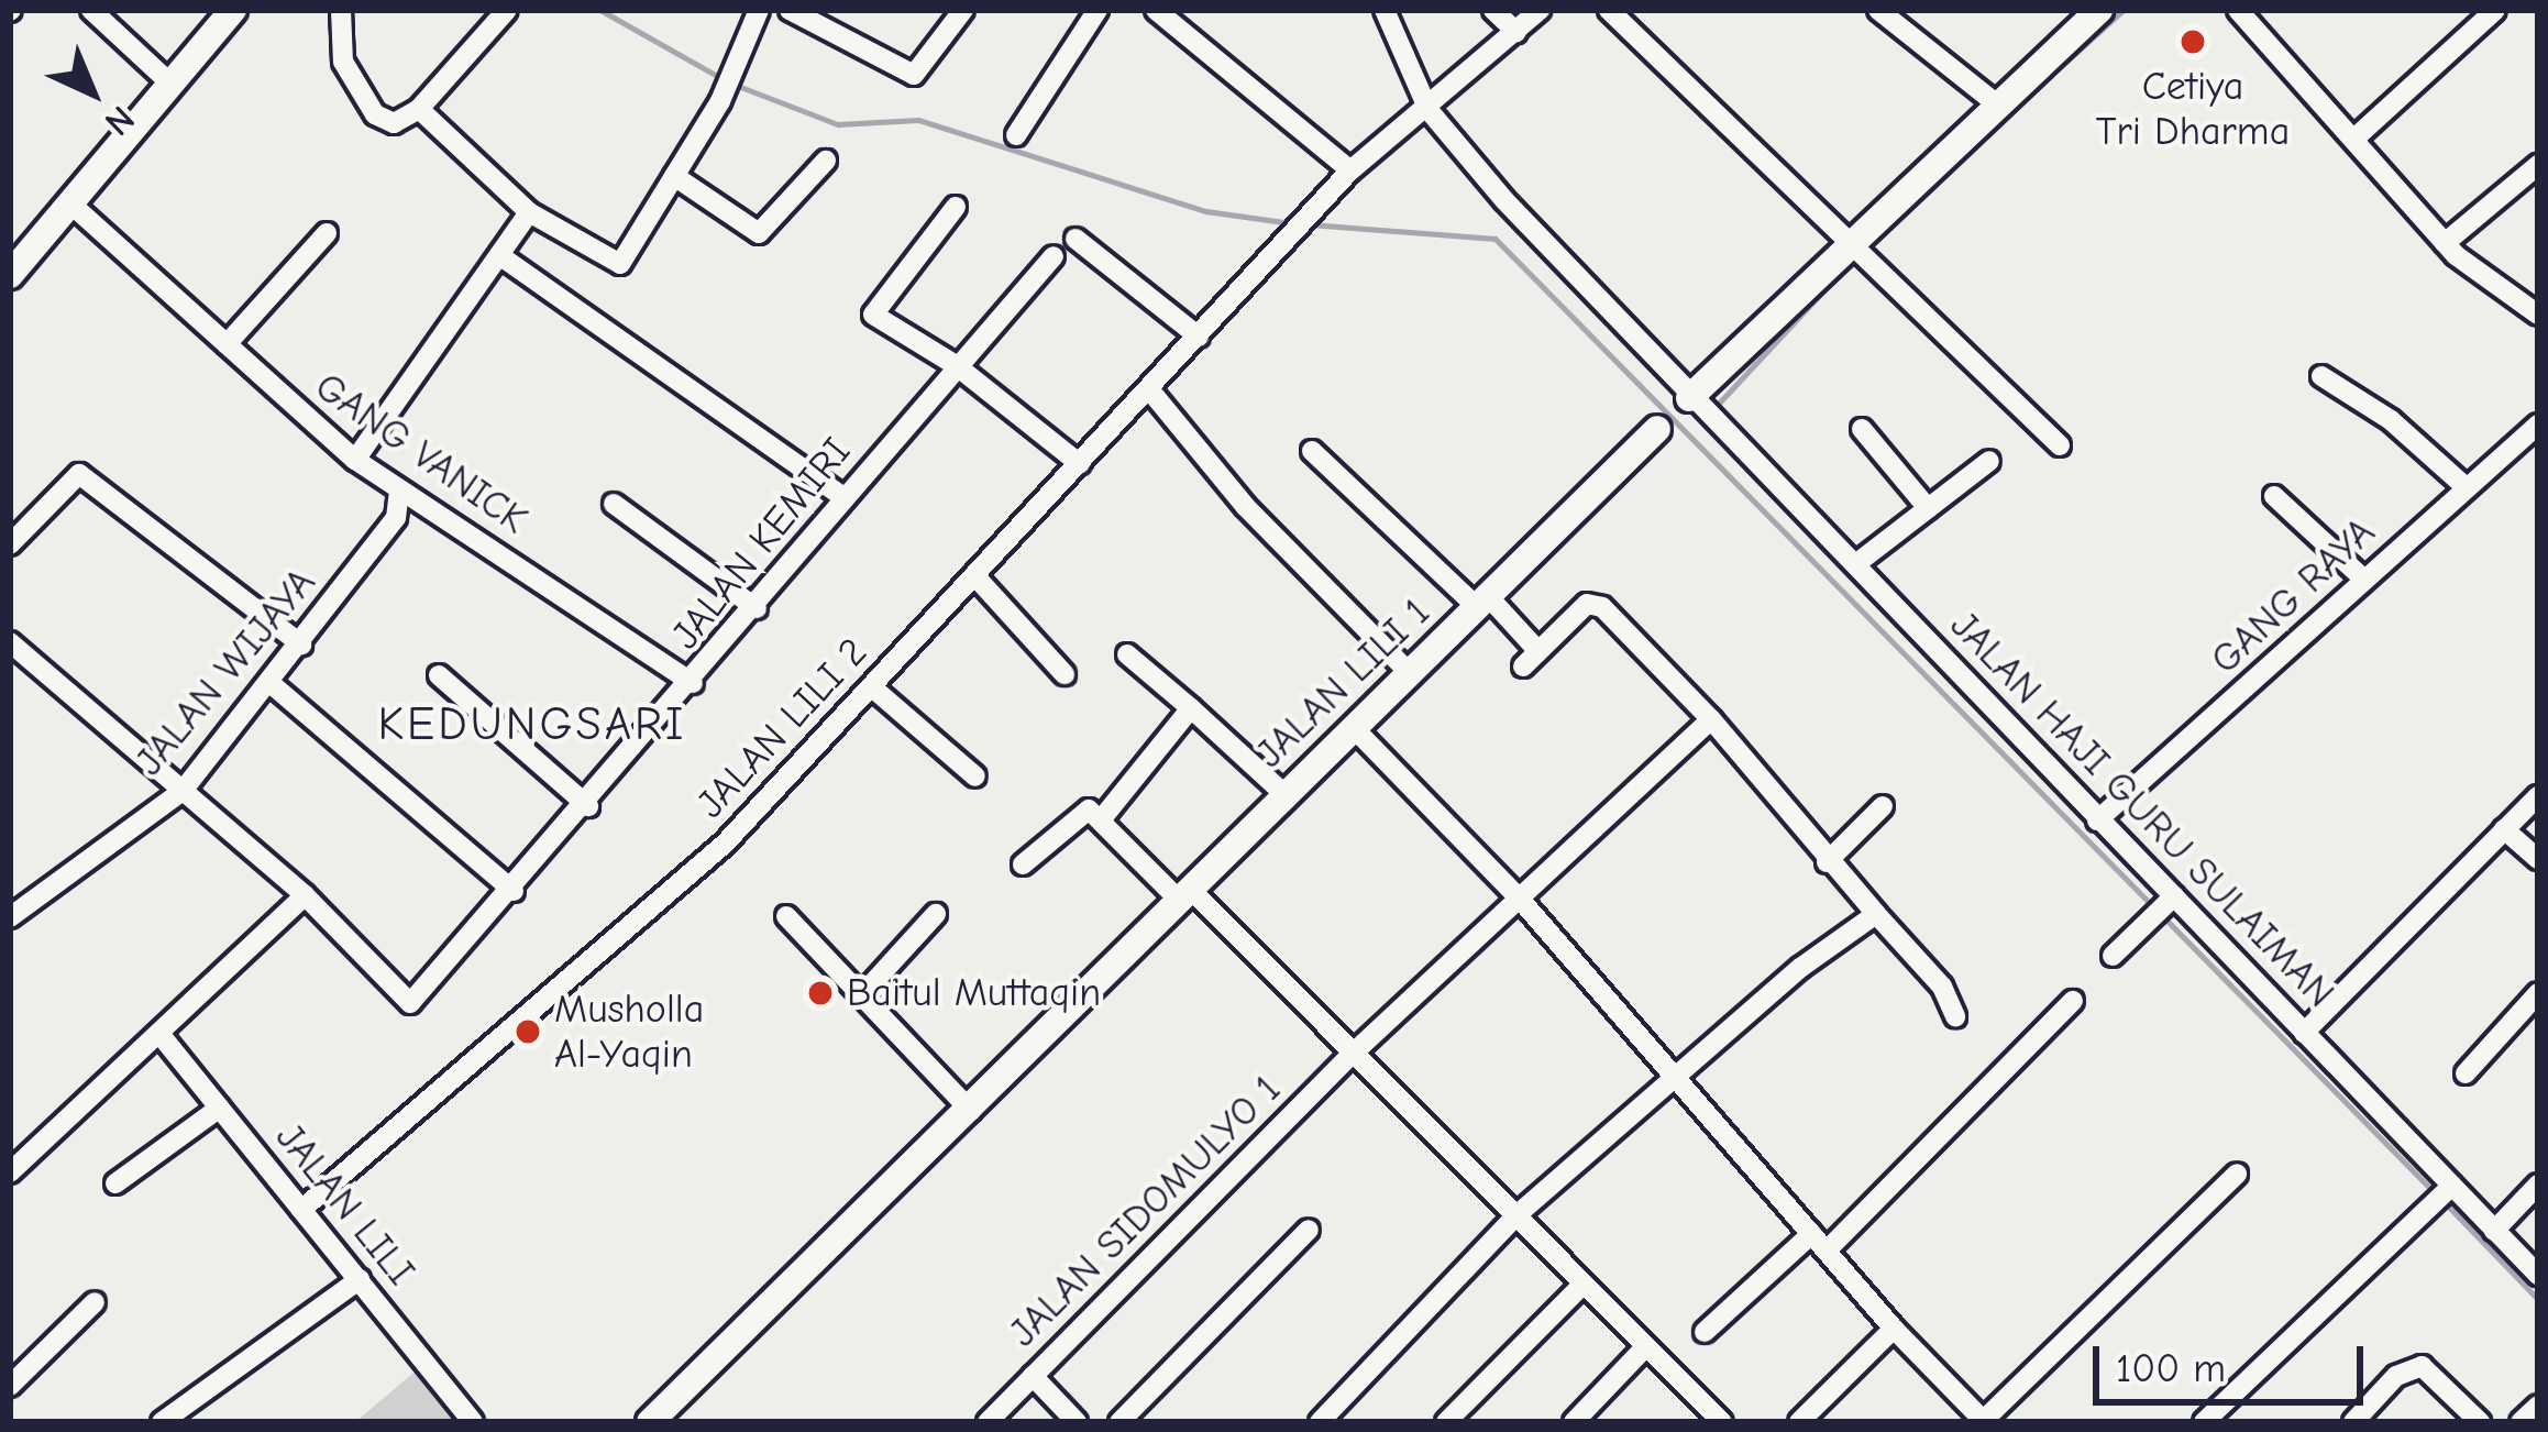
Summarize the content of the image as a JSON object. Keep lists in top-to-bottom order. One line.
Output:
{"streets":{"street":["GANG VANICK","JALAN KEMIRI","GANG RAYA","JALAN WIJAYA","JALAN LILI 1","JALAN LILI 2","JALAN HAJI GURU SULAIMAN","JALAN LILI","JALAN SIDOMULYO 1"]},"crossings":[["GANG VANICK","JALAN KEMIRI"],["GANG VANICK","JALAN WIJAYA"],["JALAN KEMIRI","JALAN WIJAYA"],["GANG RAYA","JALAN HAJI GURU SULAIMAN"],["JALAN LILI 1","JALAN HAJI GURU SULAIMAN"],["JALAN LILI 2","JALAN LILI"]],"districts":["KEDUNGSARI"],"places":["Cetiya Tri Dharma","Baitul Muttaqin","Musholla Al-Yaqin"],"scale_bar":"100 m","north":"bottom right"}
